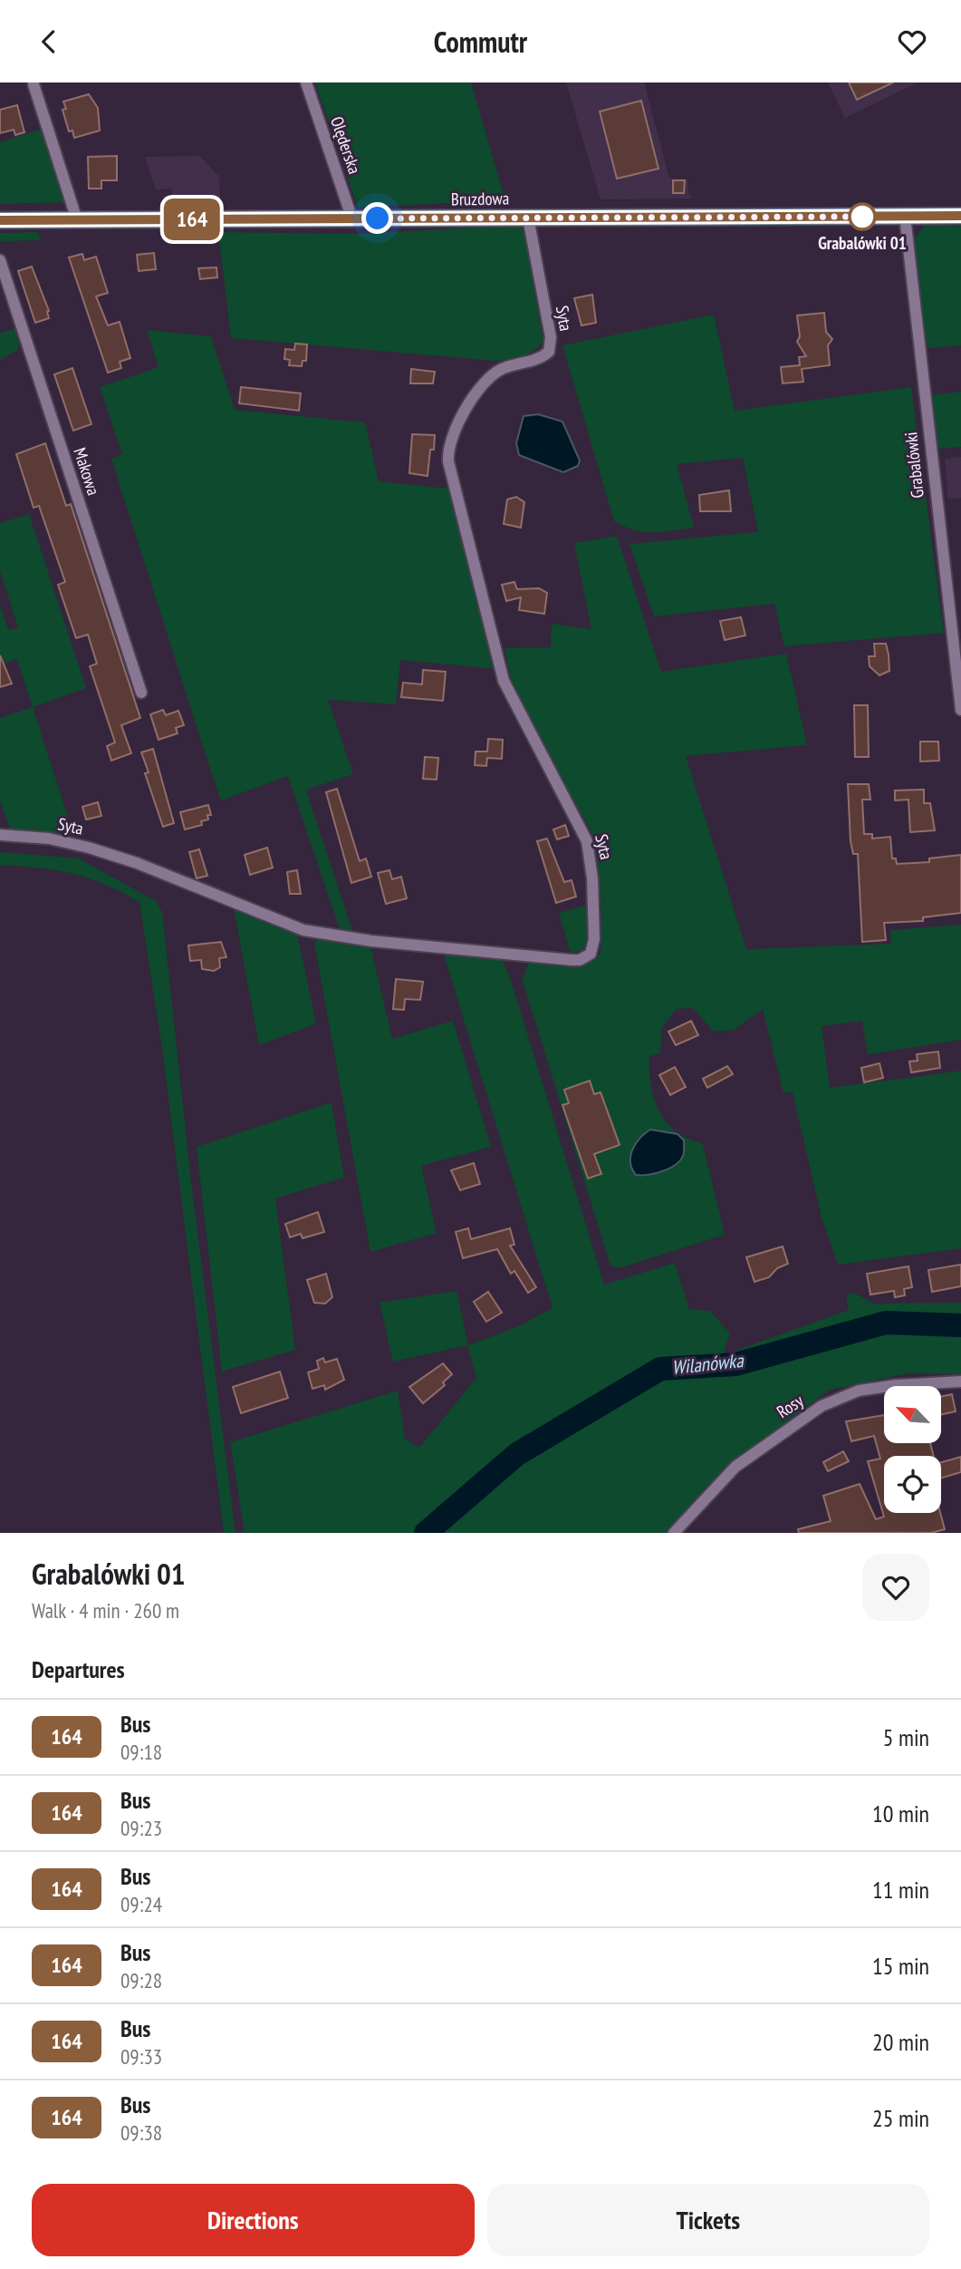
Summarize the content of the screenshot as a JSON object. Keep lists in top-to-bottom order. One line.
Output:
{"streets":{"street":["Olęderska","Bruzdowa","Syta","Grabalówki","Makowa","Rosy"]},"crossings":[["Olęderska","Bruzdowa"],["Bruzdowa","Syta"],["Bruzdowa","Grabalówki"]],"water":["Wilanówka"],"places":["Grabalówki 01"],"lines":["bus line 164"],"north":"top left","page":{"header":"Commutr","on_map":"164","heading":[["Grabalówki 01","Walk · 4 min · 260 m"],"Departures"],"list":[{"mark":"164","name":"Bus","note":"09:18","value":"5 min"},{"mark":"164","name":"Bus","note":"09:23","value":"10 min"},{"mark":"164","name":"Bus","note":"09:24","value":"11 min"},{"mark":"164","name":"Bus","note":"09:28","value":"15 min"},{"mark":"164","name":"Bus","note":"09:33","value":"20 min"},{"mark":"164","name":"Bus","note":"09:38","value":"25 min"}],"buttons":["Directions","Tickets"]}}
